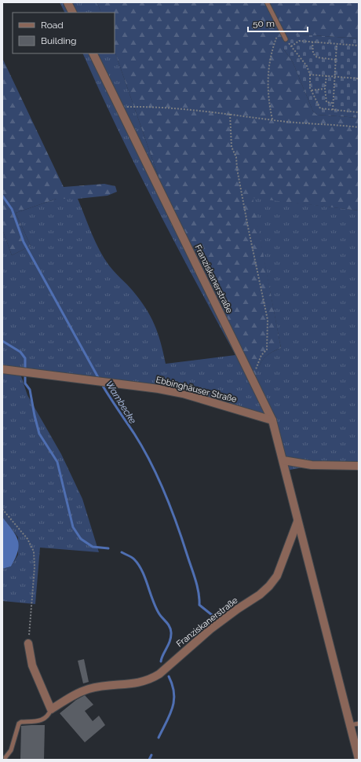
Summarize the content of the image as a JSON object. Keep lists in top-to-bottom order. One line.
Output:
{"streets":{"street":["Franziskanerstraße","Ebbinghäuser Straße"]},"crossings":[["Franziskanerstraße","Ebbinghäuser Straße"]],"water":["Wambecke"],"legend":["Road","Building"],"scale_bar":"50 m"}
